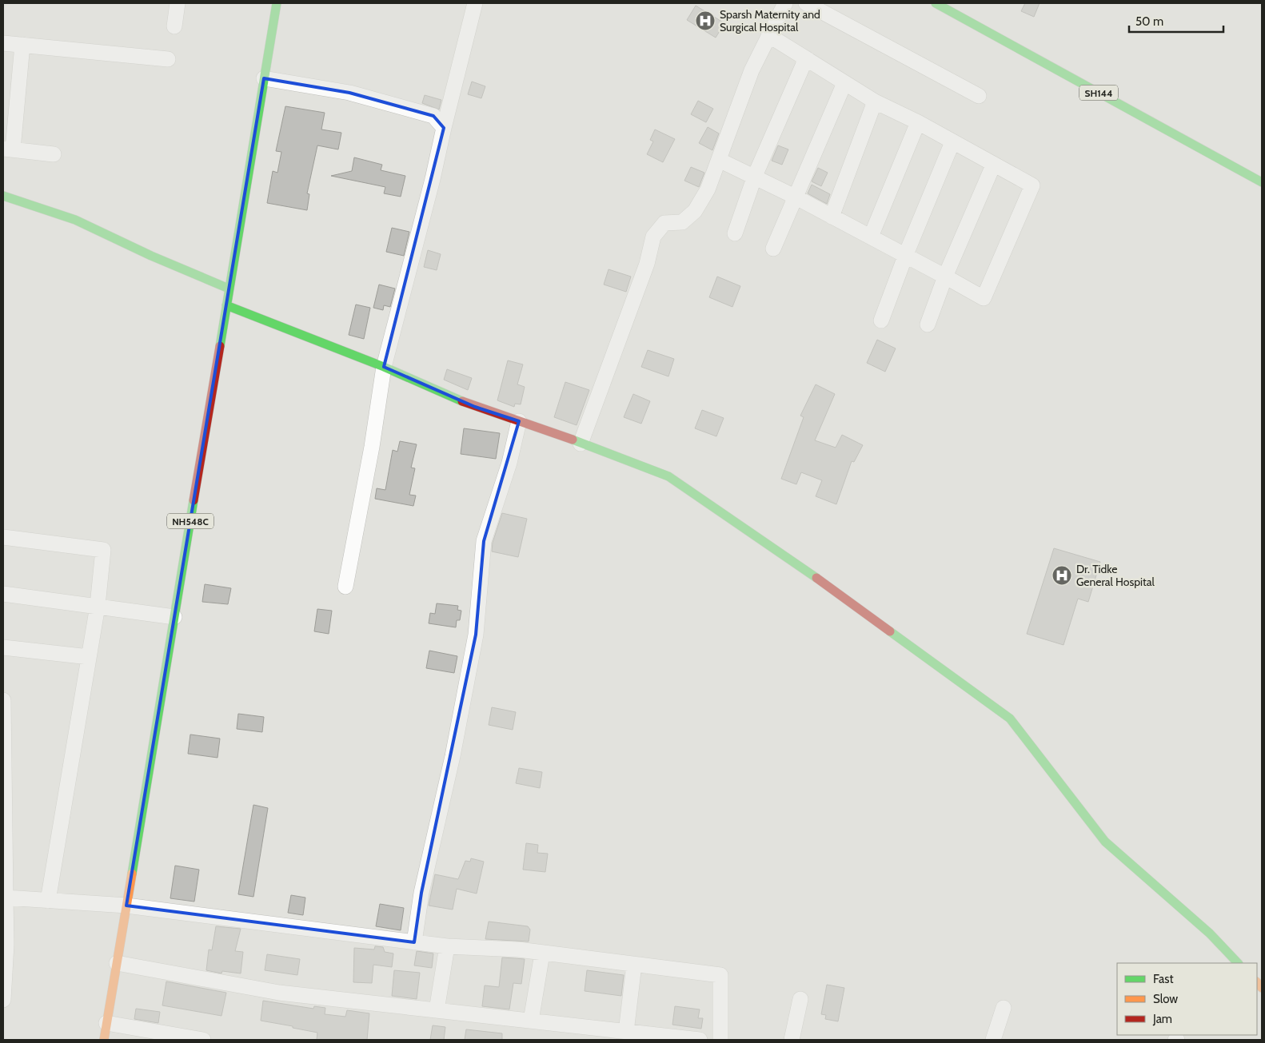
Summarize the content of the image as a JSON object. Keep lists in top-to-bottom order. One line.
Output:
{"streets":{"main road":["SH144","NH548C"]},"places":{"hospital":["Sparsh Maternity and Surgical Hospital","Dr. Tidke General Hospital"]},"legend":["Fast","Slow","Jam"],"scale_bar":"50 m"}
